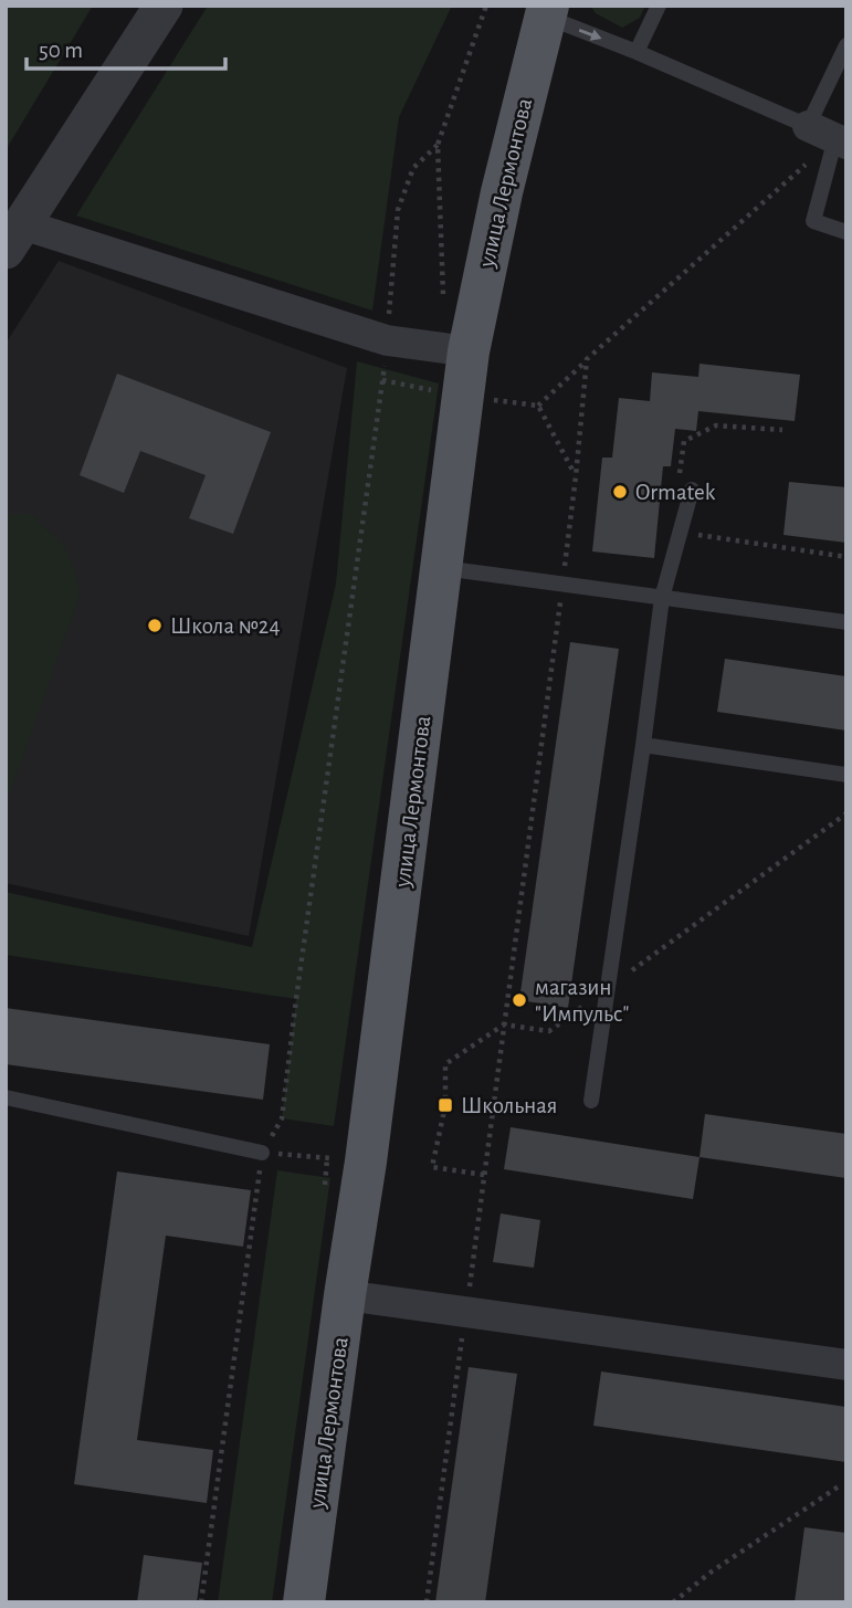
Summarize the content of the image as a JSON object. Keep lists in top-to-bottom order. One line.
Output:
{"streets":{"main road":["улица Лермонтова"]},"places":{"other":["Ormatek","Школа №24","магазин \"Импульс\""],"transit":["Школьная"]},"scale_bar":"50 m"}
